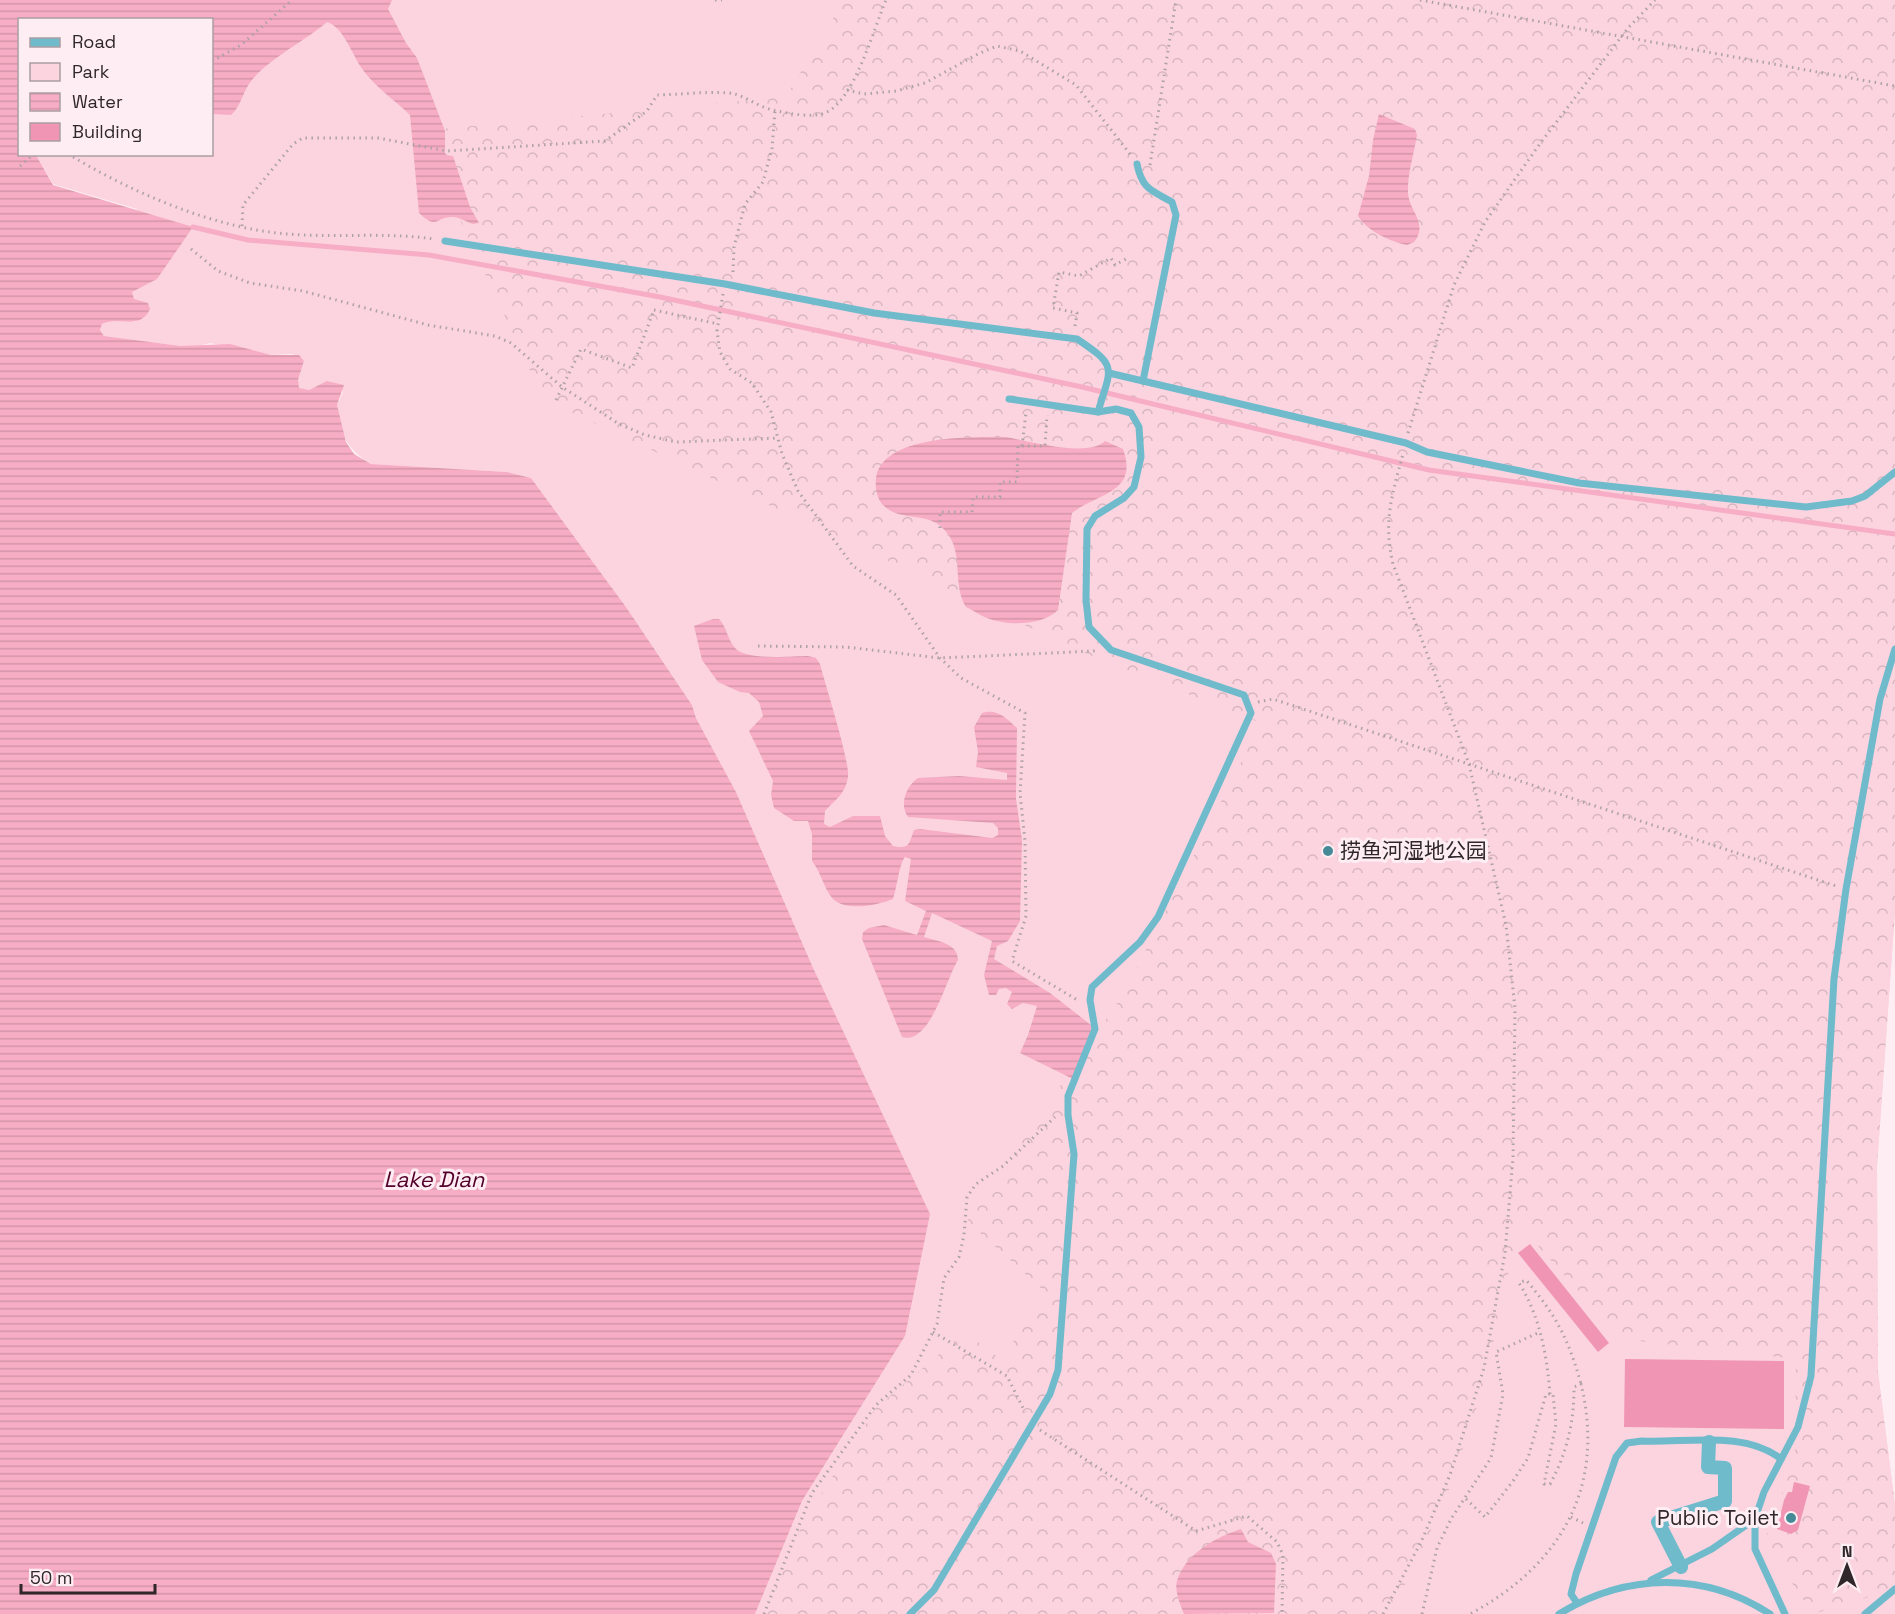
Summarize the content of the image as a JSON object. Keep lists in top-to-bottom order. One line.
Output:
{"water":["Lake Dian"],"places":["捞鱼河湿地公园","Public Toilet"],"legend":["Road","Park","Water","Building"],"scale_bar":"50 m","north":"top"}
